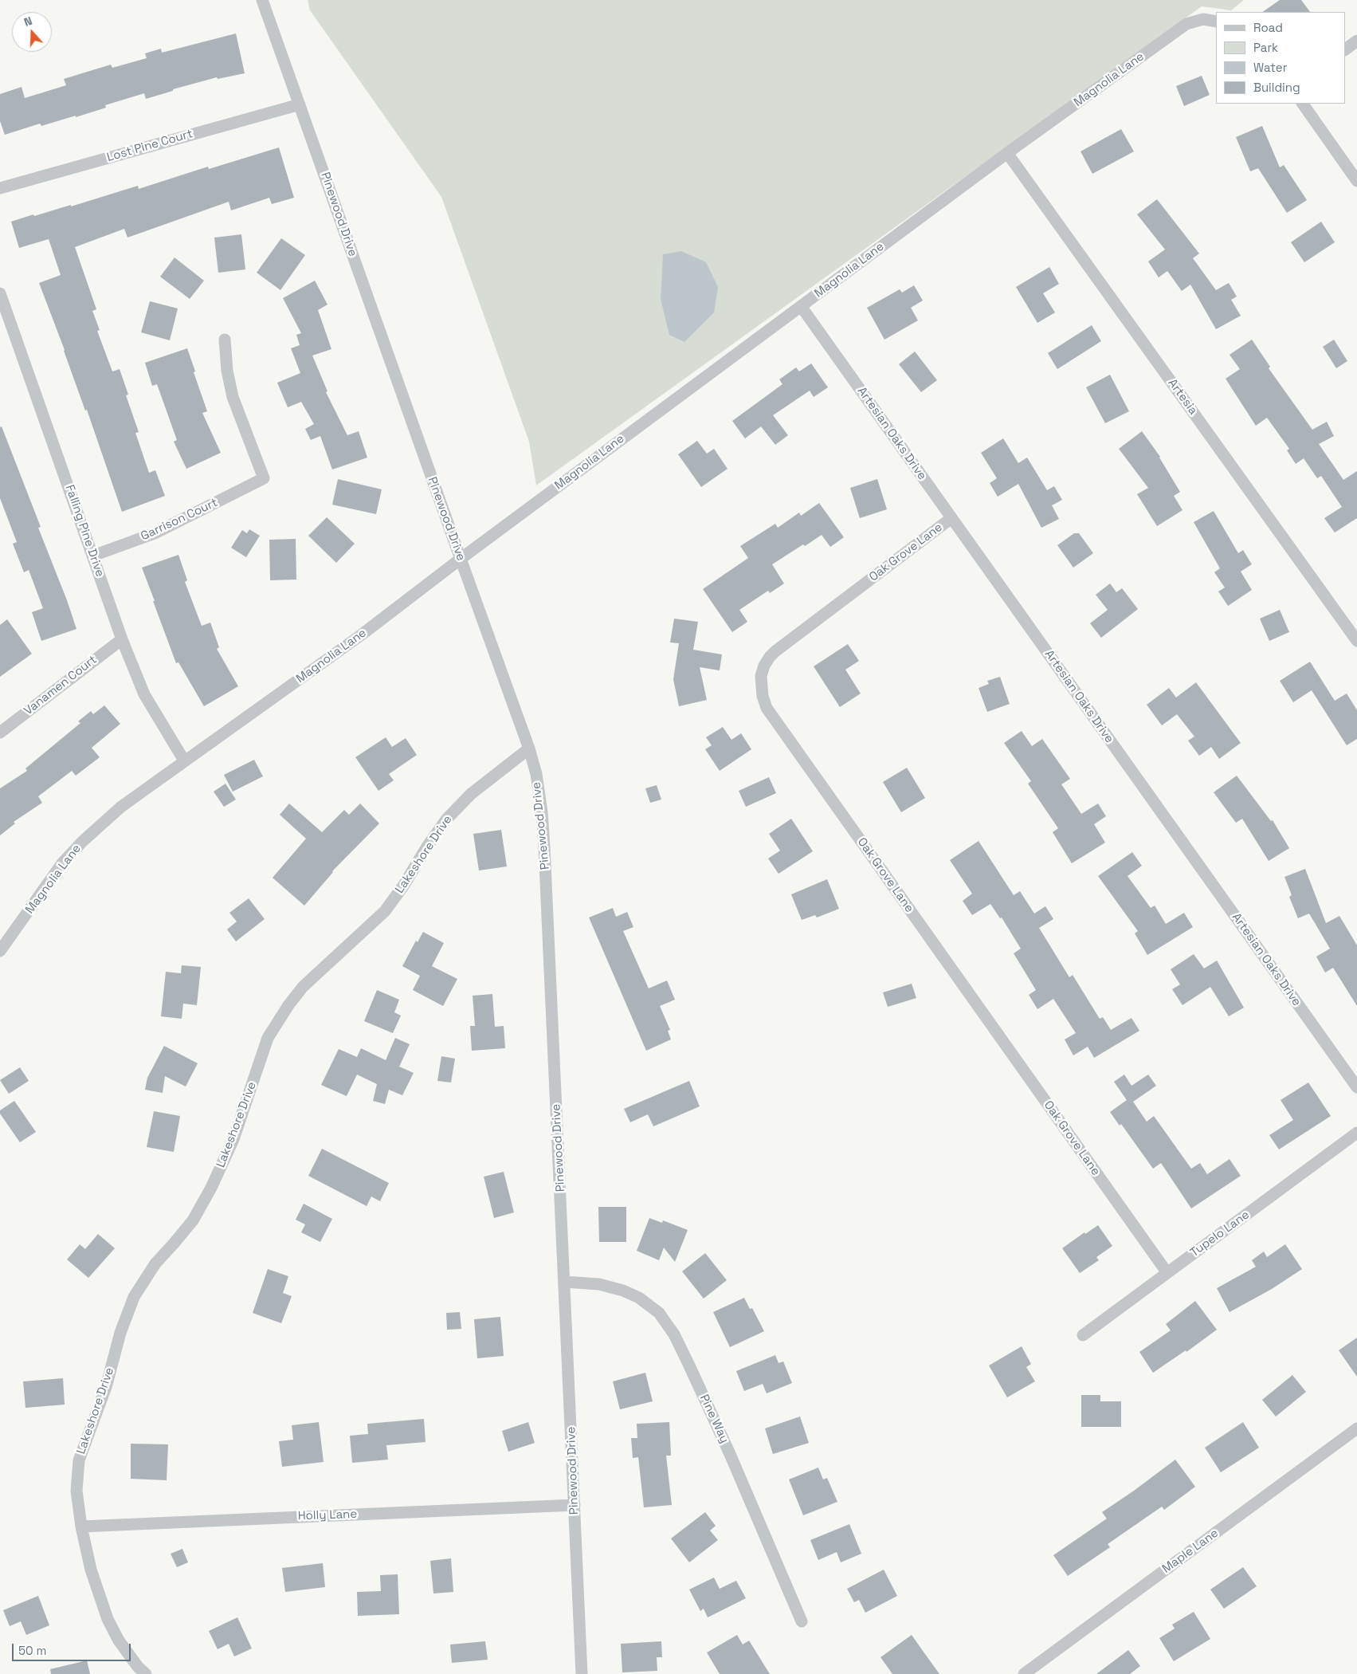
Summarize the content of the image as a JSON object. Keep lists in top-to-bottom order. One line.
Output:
{"streets":{"street":["Magnolia Lane","Lost Pine Court","Pinewood Drive","Artesia","Artesian Oaks Drive","Garrison Court","Falling Pine Drive","Oak Grove Lane","Vanamen Court","Lakeshore Drive","Tupelo Lane","Pine Way","Holly Lane","Maple Lane"]},"crossings":[["Magnolia Lane","Pinewood Drive"],["Magnolia Lane","Artesia"],["Magnolia Lane","Artesian Oaks Drive"],["Magnolia Lane","Falling Pine Drive"],["Lost Pine Court","Pinewood Drive"],["Pinewood Drive","Lakeshore Drive"],["Pinewood Drive","Pine Way"],["Pinewood Drive","Holly Lane"],["Artesian Oaks Drive","Oak Grove Lane"],["Garrison Court","Falling Pine Drive"],["Falling Pine Drive","Vanamen Court"],["Oak Grove Lane","Tupelo Lane"],["Lakeshore Drive","Holly Lane"]],"legend":["Road","Park","Water","Building"],"scale_bar":"50 m","north":"top"}
